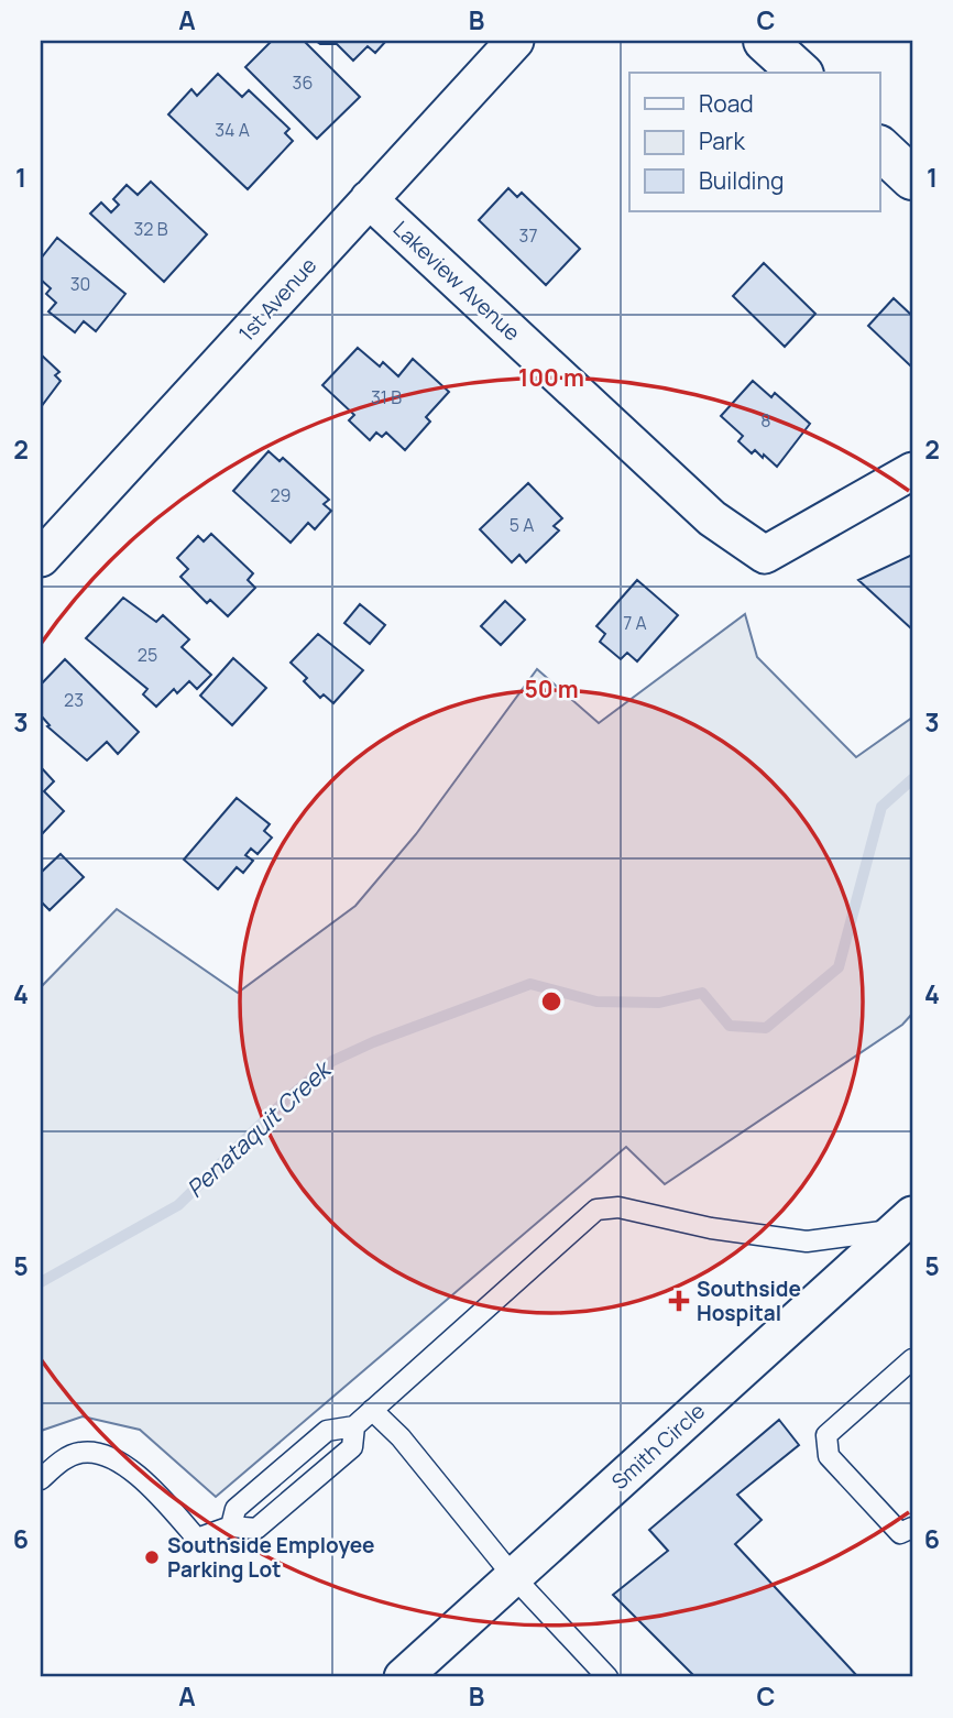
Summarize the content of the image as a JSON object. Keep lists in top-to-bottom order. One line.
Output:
{"streets":{"street":["Lakeview Avenue","1st Avenue","Smith Circle"]},"crossings":[["Lakeview Avenue","1st Avenue"]],"water":["Penataquit Creek"],"places":{"health":["Southside Hospital"],"other":["Southside Employee Parking Lot"]},"house_numbers":["36","34 A","32 B","37","30","31 B","8","29","5 A","7 A","25","23"],"legend":["Road","Park","Building"],"grid":{"columns":["A","B","C"],"rows":["1","2","3","4","5","6"]},"rings":["100 m","50 m"]}
